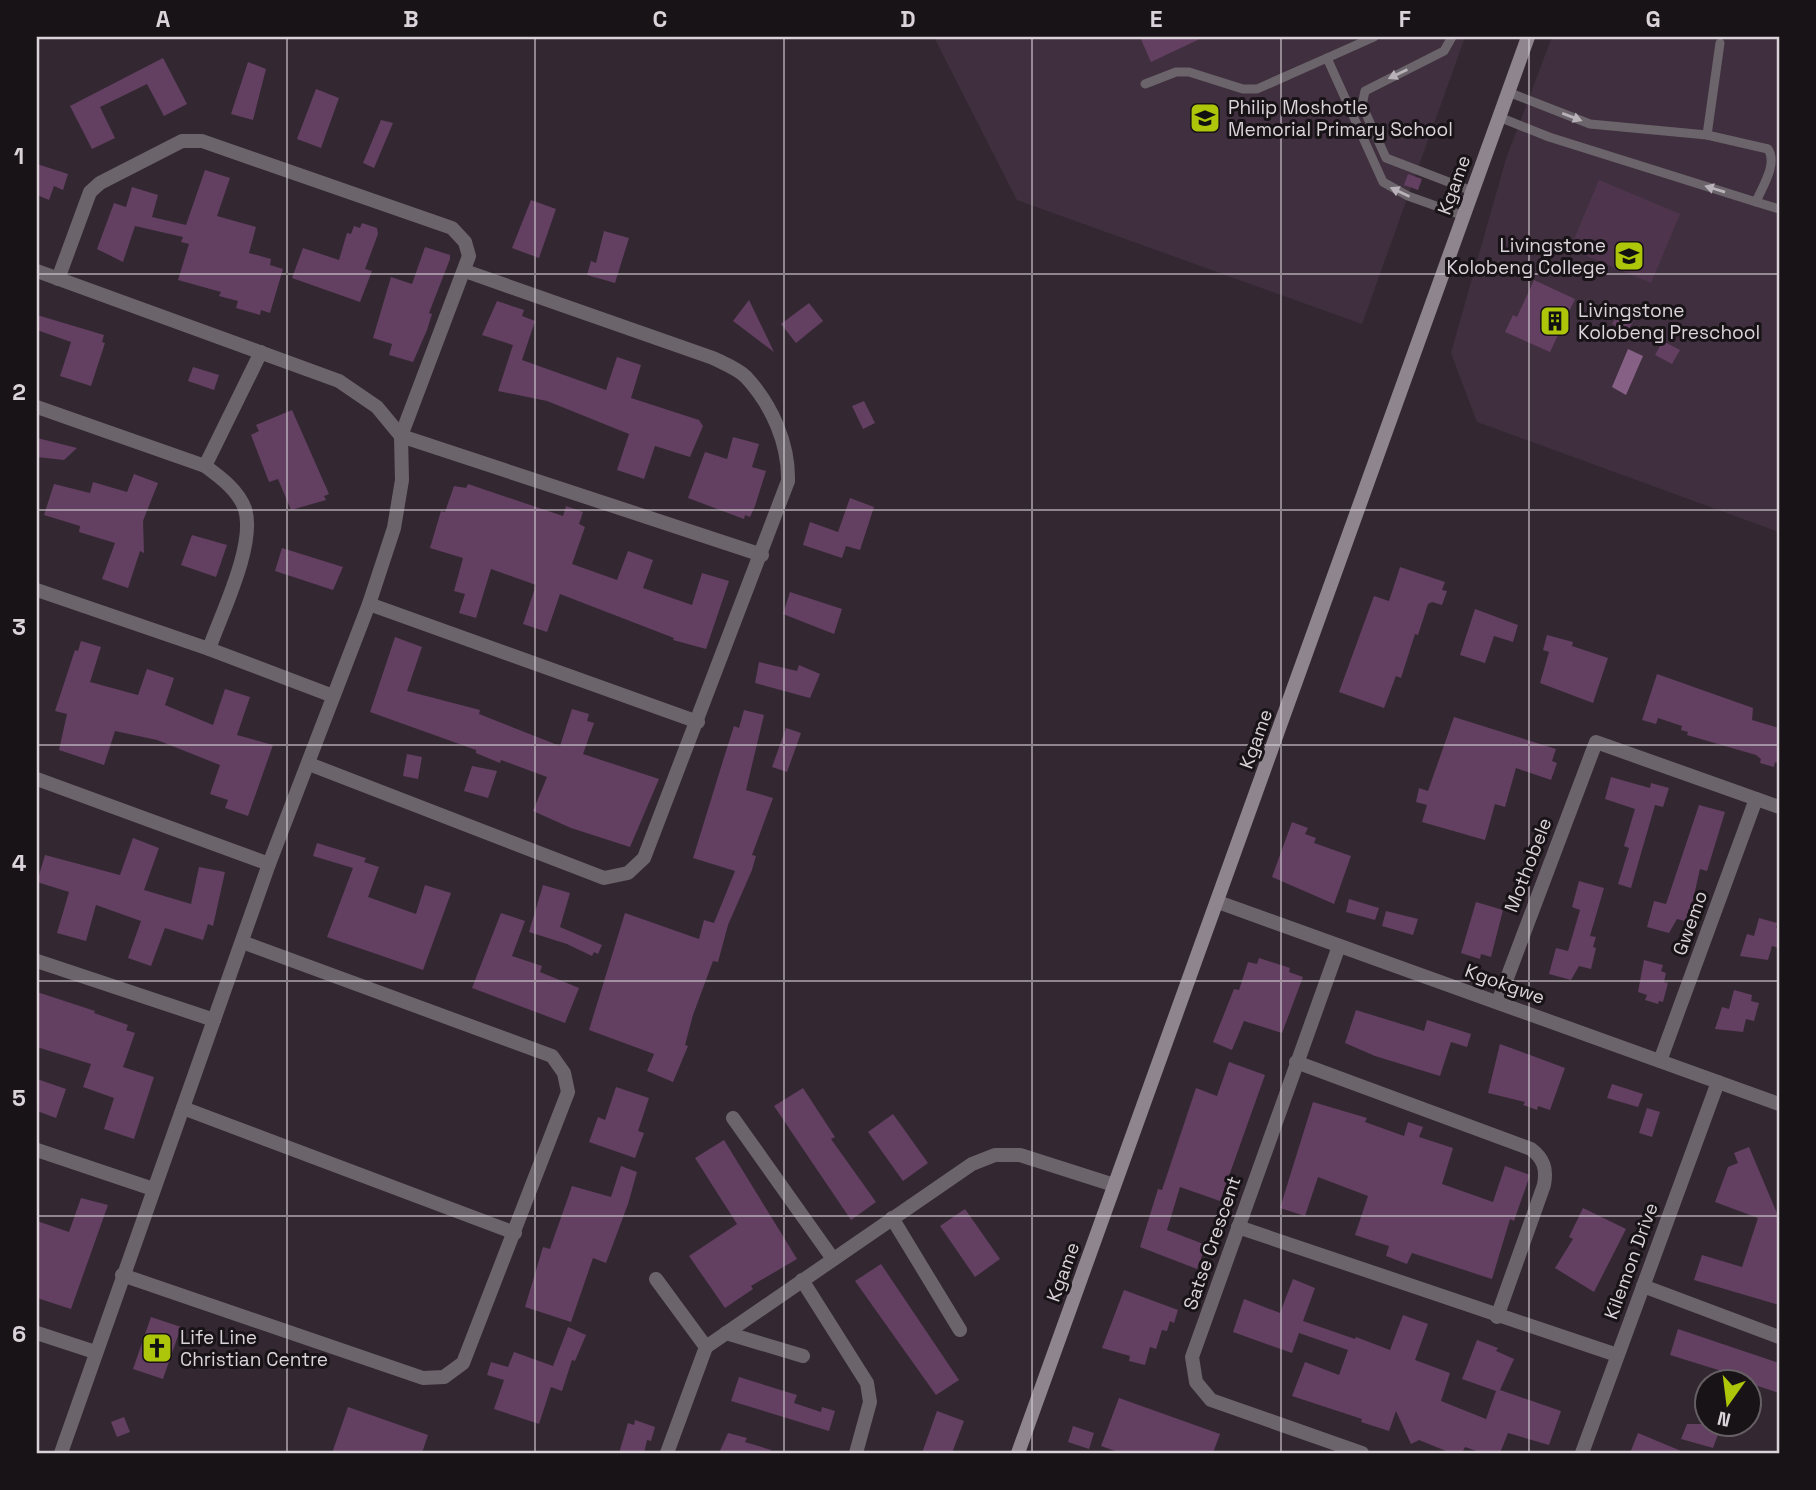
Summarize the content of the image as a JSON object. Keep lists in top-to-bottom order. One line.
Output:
{"streets":{"street":["Kgame","Mothobele","Gwemo","Kgokgwe","Satse Crescent","Kilemon Drive"]},"crossings":[["Kgame","Kgokgwe"],["Mothobele","Gwemo"],["Mothobele","Kgokgwe"],["Gwemo","Kgokgwe"],["Kgokgwe","Satse Crescent"],["Kgokgwe","Kilemon Drive"]],"places":{"school or university":["Philip Moshotle Memorial Primary School","Livingstone Kolobeng College"],"building":["Livingstone Kolobeng Preschool"],"church":["Life Line Christian Centre"]},"north":"bottom","grid":{"columns":["A","B","C","D","E","F","G"],"rows":["1","2","3","4","5","6"]}}
